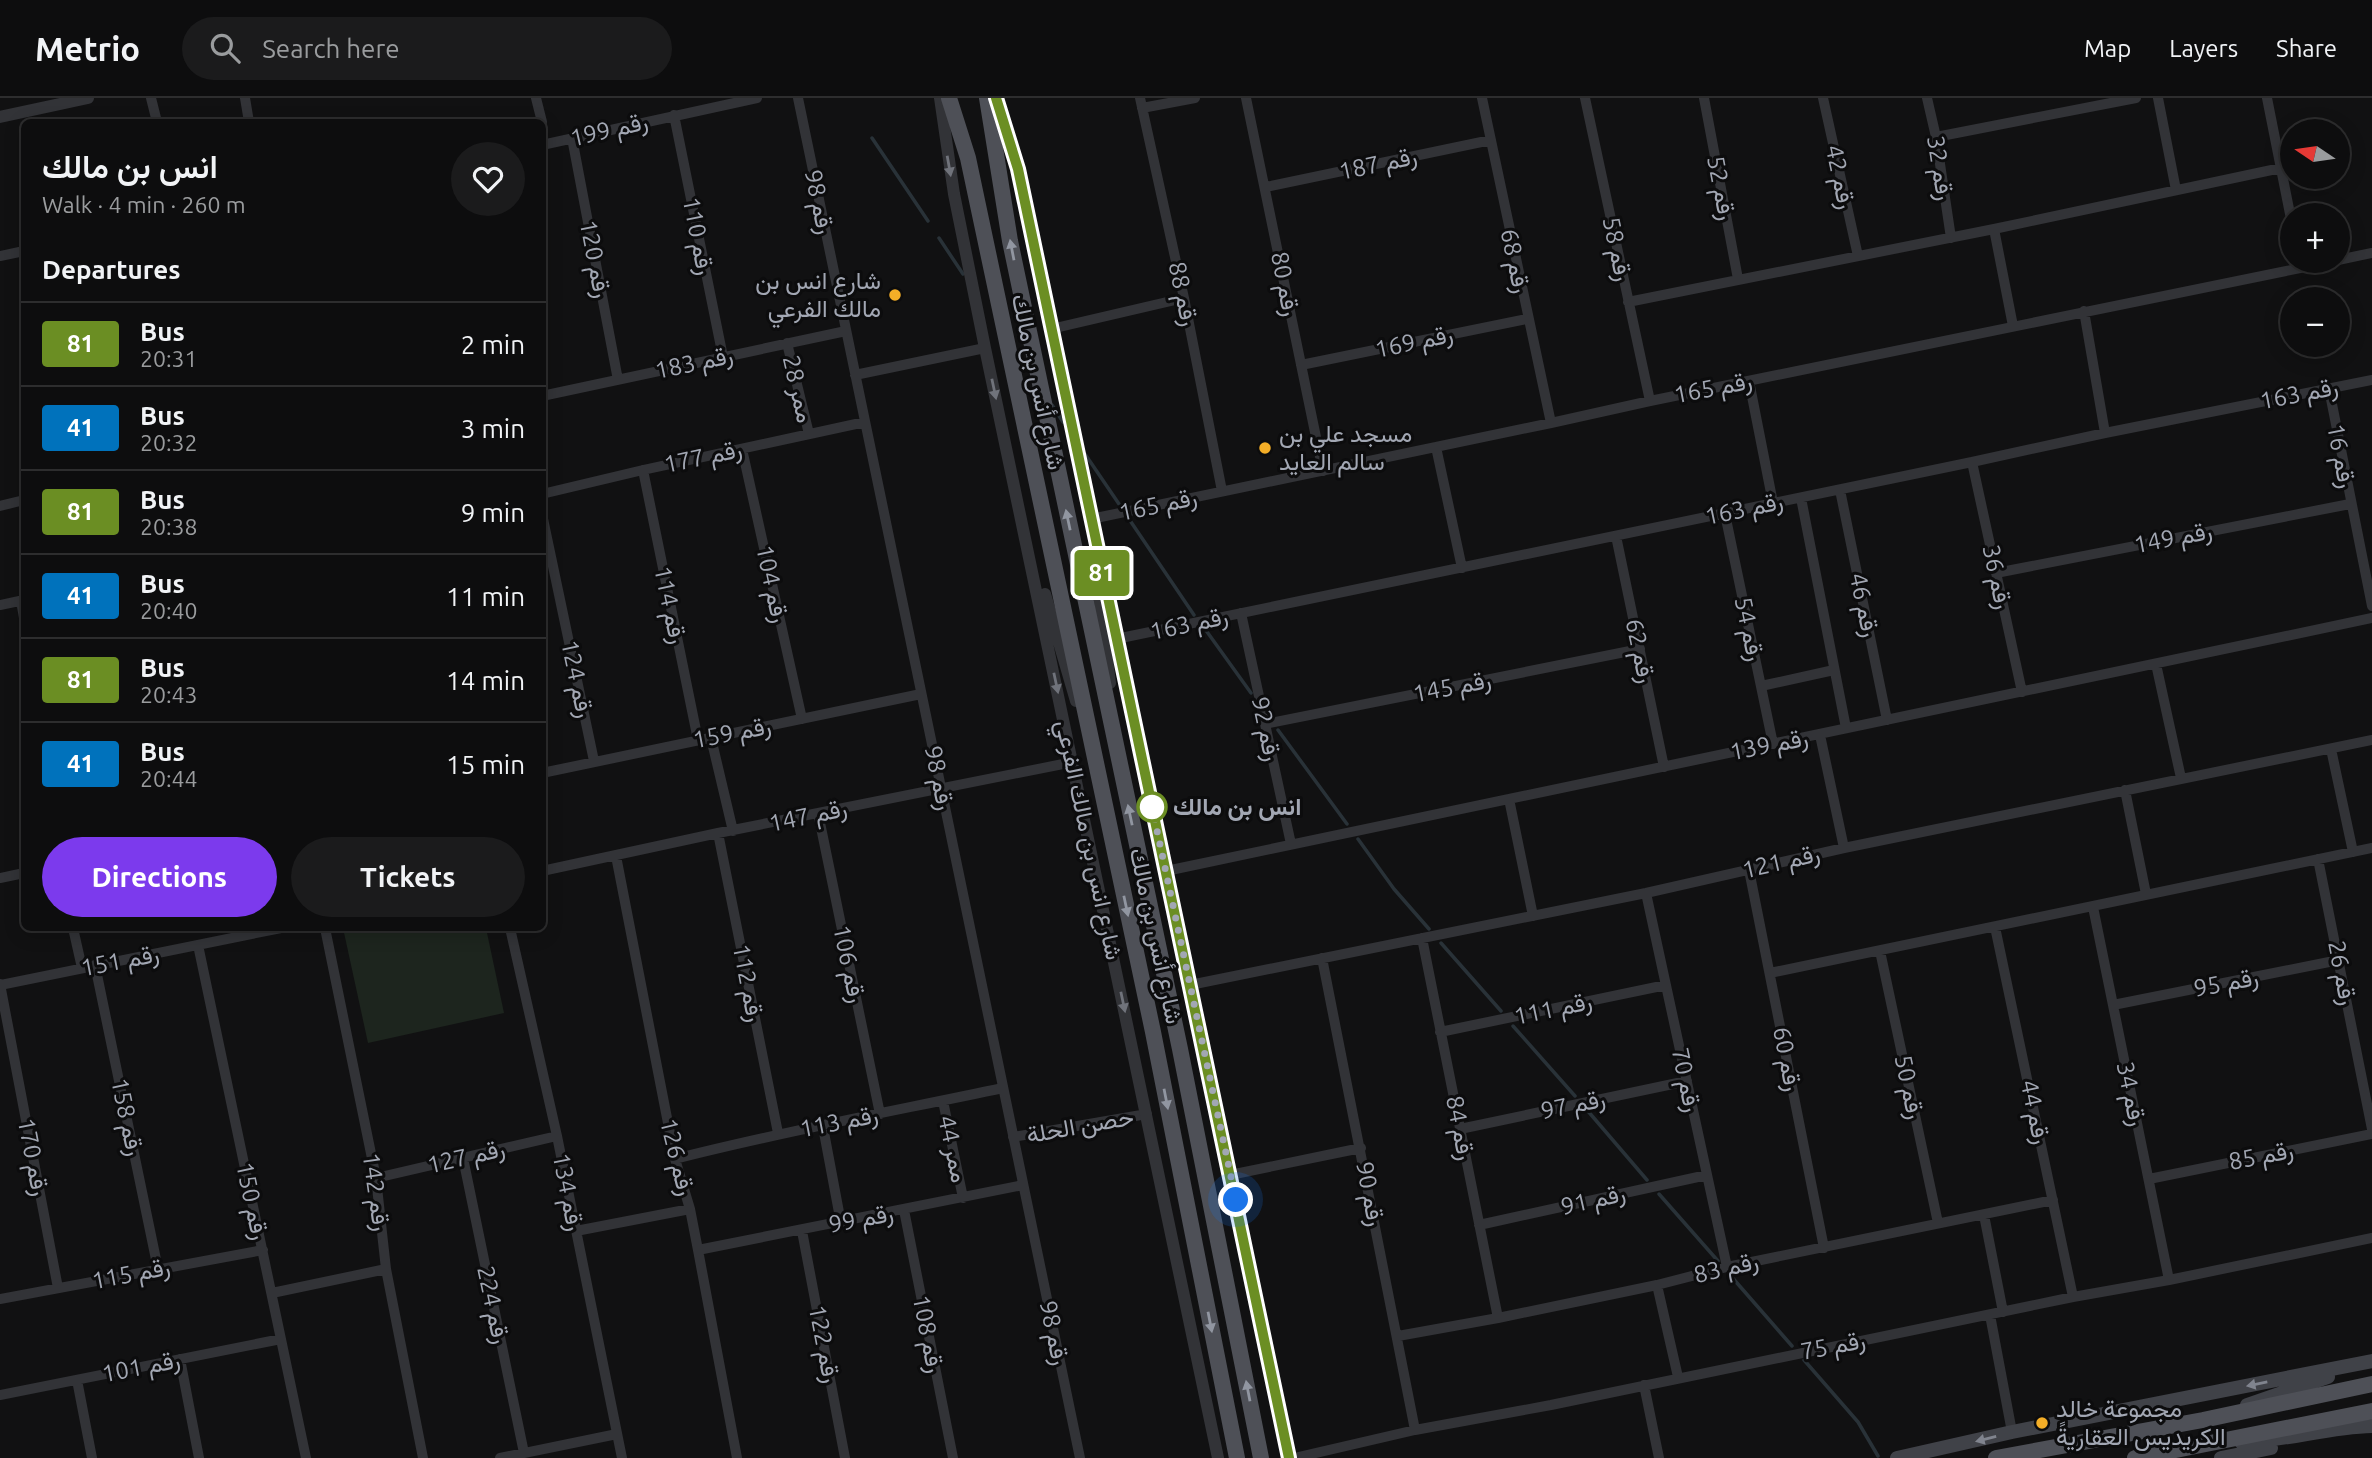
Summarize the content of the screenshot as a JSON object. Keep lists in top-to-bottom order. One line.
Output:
{"streets":{"main road":["شارع أنس بن مالك"],"street":["رقم 199","رقم 187","رقم 32","رقم 42","رقم 52","رقم 98","رقم 110","رقم 58","رقم 120","رقم 68","رقم 80","رقم 88","رقم 169","رقم 183","رقم 165","ممر 28","رقم 163","رقم 16","رقم 177","رقم 149","رقم 36","رقم 104","رقم 114","رقم 46","رقم 54","رقم 62","رقم 124","رقم 145","رقم 92","رقم 159","رقم 139","رقم 147","شارع انس بن مالك الفرعي","رقم 121","رقم 151","رقم 106","رقم 26","رقم 112","رقم 95","رقم 111","رقم 60","رقم 70","رقم 50","رقم 34","رقم 97","رقم 44","رقم 158","رقم 113","حصن الحلة","رقم 84","ممر 44","رقم 85","رقم 170","رقم 127","رقم 126","رقم 142","رقم 134","رقم 90","رقم 91","رقم 150","رقم 99","رقم 83","رقم 115","رقم 224","رقم 108","رقم 122","رقم 75","رقم 101"]},"crossings":[["رقم 199","رقم 110"],["رقم 199","رقم 120"],["رقم 187","رقم 68"],["رقم 187","رقم 80"],["رقم 98","رقم 183"],["رقم 98","رقم 177"],["رقم 98","رقم 159"],["رقم 98","رقم 147"],["رقم 98","رقم 113"],["رقم 98","حصن الحلة"],["رقم 98","رقم 99"],["رقم 110","رقم 183"],["رقم 58","رقم 165"],["رقم 120","رقم 183"],["رقم 68","رقم 169"],["رقم 68","رقم 165"],["رقم 80","رقم 169"],["رقم 80","رقم 165"],["رقم 88","رقم 165"],["رقم 183","ممر 28"],["ممر 28","رقم 177"],["رقم 163","رقم 16"],["رقم 163","رقم 36"],["رقم 163","رقم 46"],["رقم 163","رقم 54"],["رقم 163","رقم 62"],["رقم 163","رقم 92"],["رقم 16","رقم 149"],["رقم 177","رقم 104"],["رقم 177","رقم 114"],["رقم 149","رقم 36"],["رقم 36","رقم 139"],["رقم 104","رقم 159"],["رقم 114","رقم 159"],["رقم 46","رقم 139"],["رقم 54","رقم 139"],["رقم 62","رقم 145"],["رقم 62","رقم 139"],["رقم 124","رقم 159"],["رقم 145","رقم 92"],["رقم 92","رقم 139"],["رقم 147","شارع انس بن مالك الفرعي"],["رقم 147","رقم 106"],["رقم 147","رقم 112"],["رقم 147","رقم 126"],["شارع انس بن مالك الفرعي","حصن الحلة"],["رقم 121","رقم 60"],["رقم 121","رقم 70"],["رقم 121","رقم 84"],["رقم 121","رقم 90"],["رقم 151","رقم 158"],["رقم 151","رقم 170"],["رقم 151","رقم 150"],["رقم 106","رقم 113"],["رقم 26","رقم 95"],["رقم 26","رقم 85"],["رقم 112","رقم 113"],["رقم 95","رقم 34"],["رقم 111","رقم 70"],["رقم 111","رقم 84"],["رقم 60","رقم 83"],["رقم 70","رقم 97"],["رقم 70","رقم 91"],["رقم 70","رقم 83"],["رقم 50","رقم 83"],["رقم 34","رقم 85"],["رقم 34","رقم 75"],["رقم 97","رقم 84"],["رقم 44","رقم 83"],["رقم 44","رقم 75"],["رقم 158","رقم 115"],["رقم 113","ممر 44"],["رقم 113","رقم 126"],["رقم 84","رقم 91"],["رقم 84","رقم 83"],["ممر 44","رقم 99"],["رقم 170","رقم 115"],["رقم 127","رقم 142"],["رقم 127","رقم 134"],["رقم 127","رقم 224"],["رقم 126","رقم 99"],["رقم 90","رقم 83"],["رقم 90","رقم 75"],["رقم 150","رقم 115"],["رقم 150","رقم 101"],["رقم 99","رقم 108"],["رقم 99","رقم 122"]],"places":["شارع انس بن مالك الفرعي","مسجد علي بن سالم العايد","انس بن مالك","مجموعة خالد الكريديس العقاريةً"],"lines":["bus line 81"],"north":"left","page":{"header":"Metrio","search":"Search here","nav":["Map","Layers","Share"],"on_map":"81","map_buttons":["+","−"],"heading":[["انس بن مالك","Walk · 4 min · 260 m"],"Departures"],"list":[{"mark":"81","name":"Bus","note":"20:31","value":"2 min"},{"mark":"41","name":"Bus","note":"20:32","value":"3 min"},{"mark":"81","name":"Bus","note":"20:38","value":"9 min"},{"mark":"41","name":"Bus","note":"20:40","value":"11 min"},{"mark":"81","name":"Bus","note":"20:43","value":"14 min"},{"mark":"41","name":"Bus","note":"20:44","value":"15 min"}],"buttons":["Directions","Tickets"]}}
